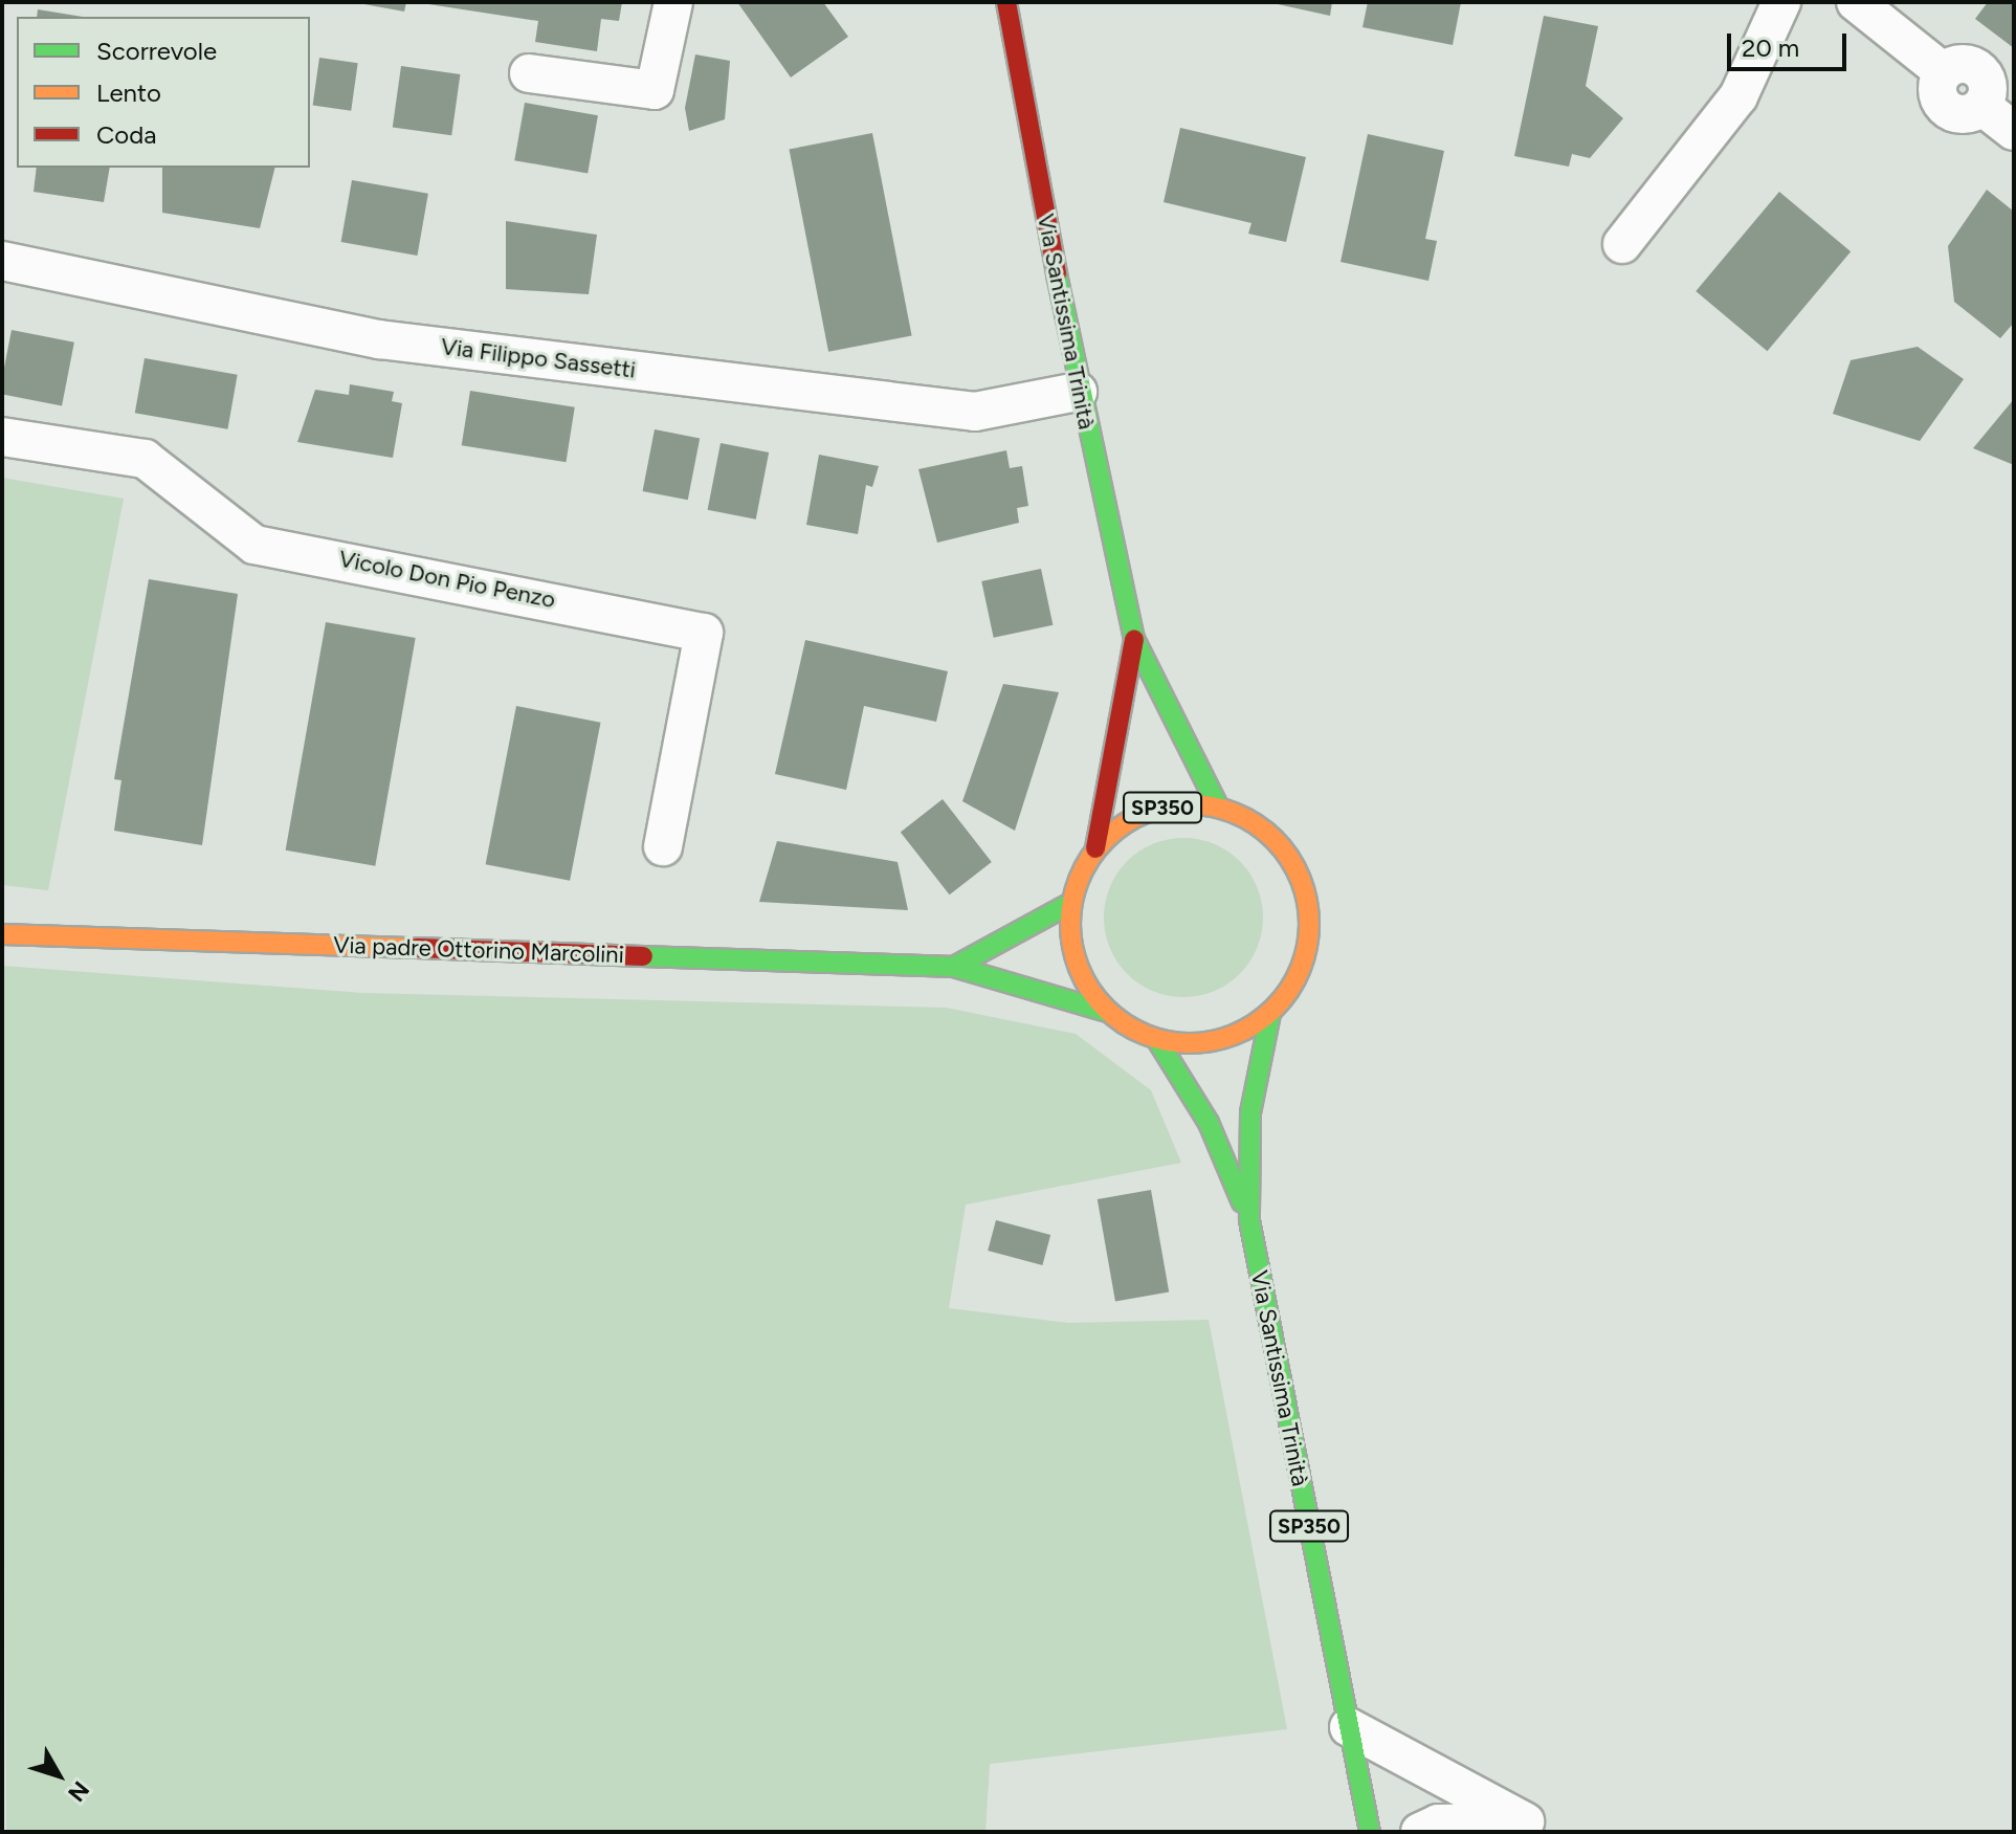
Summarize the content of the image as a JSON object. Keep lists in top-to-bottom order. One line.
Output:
{"streets":{"main road":["Via Santissima Trinità","SP350","Via padre Ottorino Marcolini"],"street":["Via Filippo Sassetti","Vicolo Don Pio Penzo"]},"crossings":[["Via Santissima Trinità","Via Filippo Sassetti"],["Via Santissima Trinità","SP350"],["Via Santissima Trinità","Via padre Ottorino Marcolini"],["SP350","Via padre Ottorino Marcolini"]],"legend":["Scorrevole","Lento","Coda"],"scale_bar":"20 m","north":"bottom right"}
